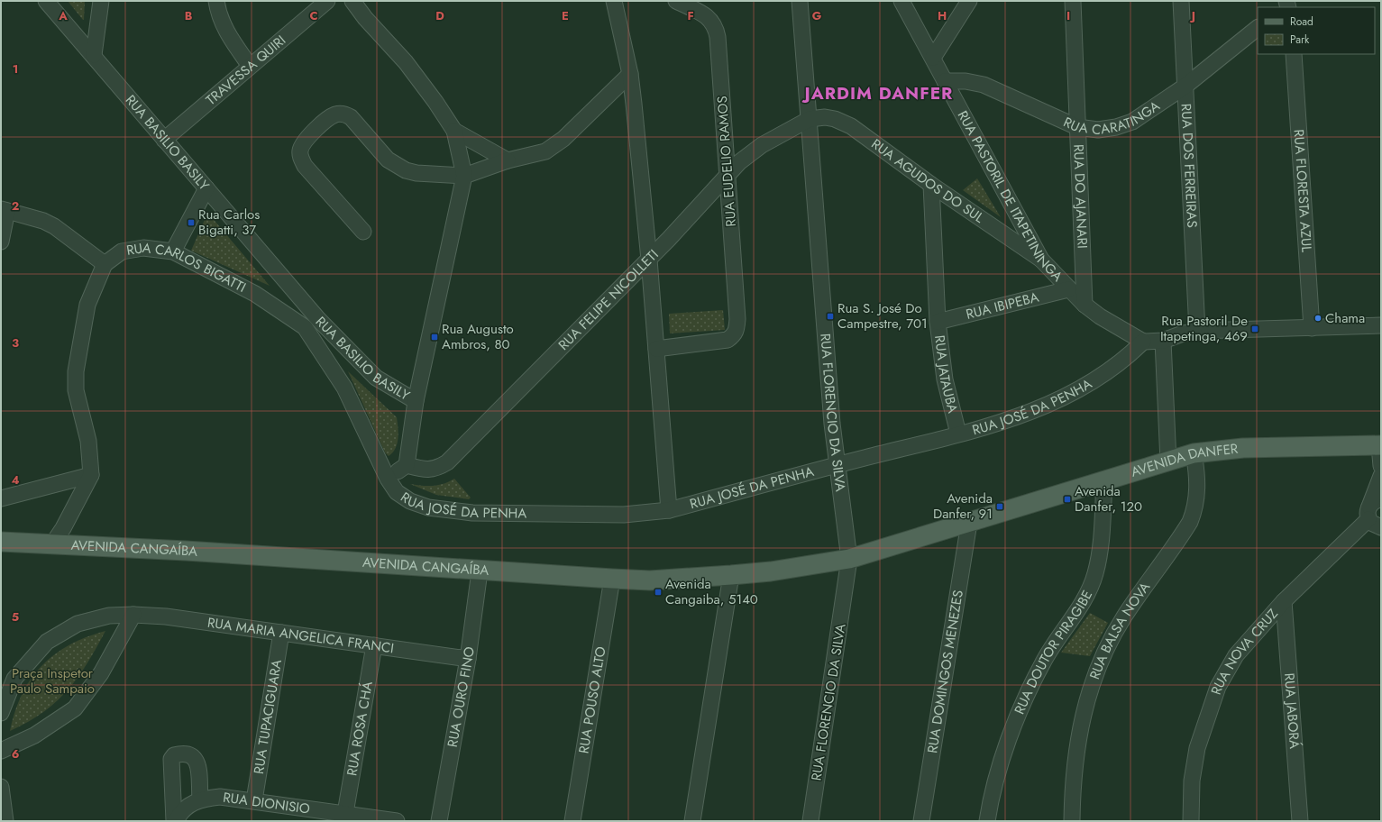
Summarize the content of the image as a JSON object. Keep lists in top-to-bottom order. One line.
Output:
{"streets":{"main road":["AVENIDA DANFER","AVENIDA CANGAÍBA"],"street":["TRAVESSA QUIRI","RUA CARATINGA","RUA BASILIO BASILY","RUA EUDELIO RAMOS","RUA DOS FERREIRAS","RUA AGUDOS DO SUL","RUA FLORESTA AZUL","RUA PASTORIL DE ITAPETININGA","RUA DO AJANARI","RUA CARLOS BIGATTI","RUA FELIPE NICOLLETI","RUA IBIPEBA","RUA JATAUBA","RUA JOSÉ DA PENHA","RUA FLORENCIO DA SILVA","RUA BALSA NOVA","RUA MARIA ANGELICA FRANCI","RUA DOUTOR PIRAGIBE","RUA NOVA CRUZ","RUA DOMINGOS MENEZES","RUA OURO FINO","RUA POUSO ALTO","RUA JABORÁ","RUA TUPACIGUARA","RUA ROSA CHÁ","RUA DIONISIO"]},"crossings":[["TRAVESSA QUIRI","RUA BASILIO BASILY"],["RUA CARATINGA","RUA DOS FERREIRAS"],["RUA CARATINGA","RUA PASTORIL DE ITAPETININGA"],["RUA CARATINGA","RUA DO AJANARI"],["RUA EUDELIO RAMOS","RUA FELIPE NICOLLETI"],["RUA AGUDOS DO SUL","RUA PASTORIL DE ITAPETININGA"],["RUA AGUDOS DO SUL","RUA FELIPE NICOLLETI"],["RUA AGUDOS DO SUL","RUA JATAUBA"],["RUA AGUDOS DO SUL","RUA FLORENCIO DA SILVA"],["RUA PASTORIL DE ITAPETININGA","RUA DO AJANARI"],["RUA PASTORIL DE ITAPETININGA","RUA IBIPEBA"],["RUA PASTORIL DE ITAPETININGA","RUA JOSÉ DA PENHA"],["RUA CARLOS BIGATTI","RUA JOSÉ DA PENHA"],["RUA FELIPE NICOLLETI","RUA FLORENCIO DA SILVA"],["RUA IBIPEBA","RUA JATAUBA"],["RUA JATAUBA","RUA JOSÉ DA PENHA"],["RUA JOSÉ DA PENHA","RUA FLORENCIO DA SILVA"],["RUA FLORENCIO DA SILVA","AVENIDA DANFER"],["RUA FLORENCIO DA SILVA","AVENIDA CANGAÍBA"],["AVENIDA DANFER","AVENIDA CANGAÍBA"],["AVENIDA DANFER","RUA BALSA NOVA"],["AVENIDA DANFER","RUA DOUTOR PIRAGIBE"],["AVENIDA DANFER","RUA DOMINGOS MENEZES"],["AVENIDA CANGAÍBA","RUA OURO FINO"],["AVENIDA CANGAÍBA","RUA POUSO ALTO"],["RUA MARIA ANGELICA FRANCI","RUA OURO FINO"],["RUA MARIA ANGELICA FRANCI","RUA TUPACIGUARA"],["RUA MARIA ANGELICA FRANCI","RUA ROSA CHÁ"],["RUA NOVA CRUZ","RUA JABORÁ"],["RUA TUPACIGUARA","RUA DIONISIO"],["RUA ROSA CHÁ","RUA DIONISIO"]],"districts":["JARDIM DANFER"],"parks":["Praça Inspetor Paulo Sampaio"],"places":{"transit":["Rua Carlos Bigatti, 37","Rua S. José Do Campestre, 701","Rua Pastoril De Itapetinga, 469","Rua Augusto Ambros, 80","Avenida Danfer, 120","Avenida Danfer, 91","Avenida Cangaiba, 5140"],"other":["Chama"]},"legend":["Road","Park"],"grid":{"columns":["A","B","C","D","E","F","G","H","I","J"],"rows":["1","2","3","4","5","6"]}}
